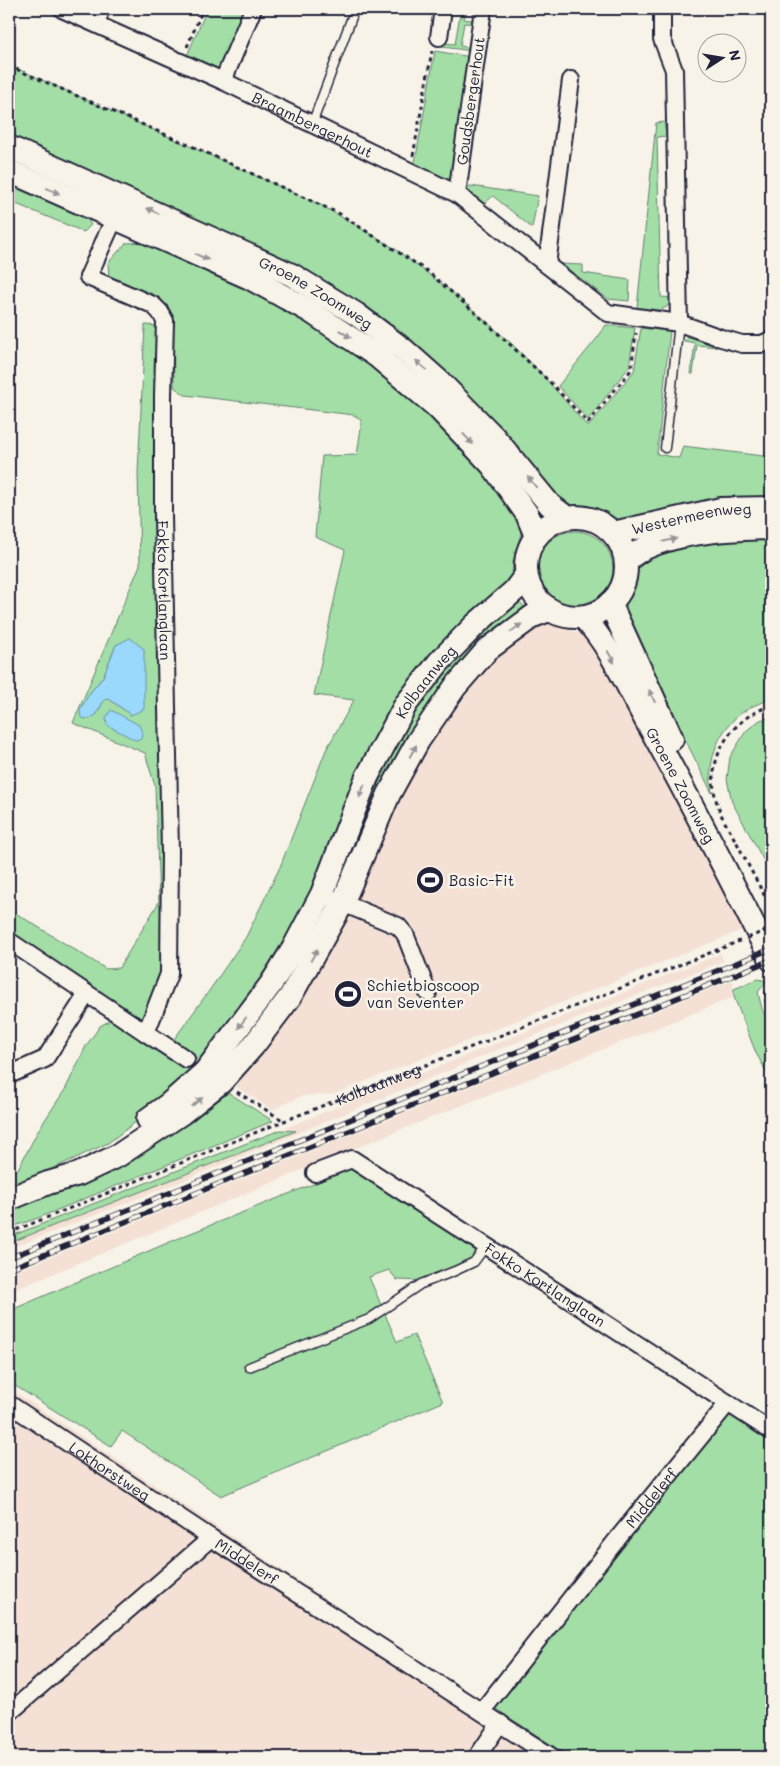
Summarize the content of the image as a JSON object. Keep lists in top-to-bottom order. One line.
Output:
{"streets":{"main road":["Groene Zoomweg","Westermeenweg","Kolbaanweg"],"street":["Goudsbergerhout","Braambergerhout","Fokko Kortlanglaan","Lokhorstweg","Middelerf"]},"crossings":[["Goudsbergerhout","Braambergerhout"],["Groene Zoomweg","Westermeenweg"],["Groene Zoomweg","Fokko Kortlanglaan"],["Groene Zoomweg","Kolbaanweg"],["Westermeenweg","Kolbaanweg"],["Fokko Kortlanglaan","Middelerf"],["Lokhorstweg","Middelerf"]],"places":{"sports":["Basic-Fit","Schietbioscoop van Seventer"]},"north":"right"}
